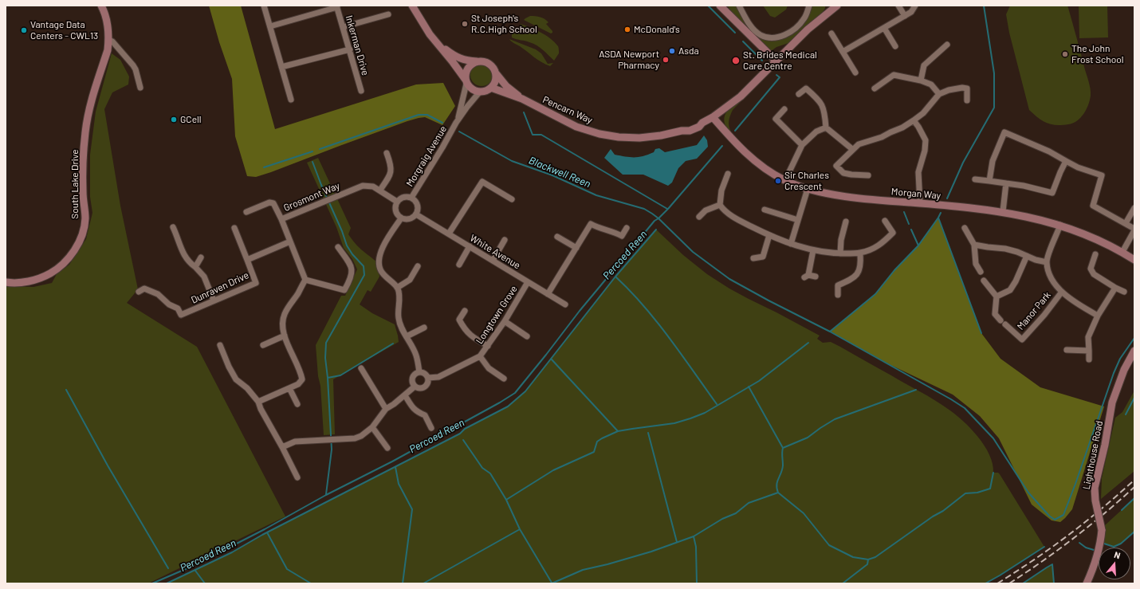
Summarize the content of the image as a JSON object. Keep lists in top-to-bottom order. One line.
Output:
{"streets":{"street":["Inkerman Drive","Pencarn Way","Morgraig Avenue","South Lake Drive","Morgan Way","Grosmont Way","White Avenue","Dunraven Drive","Manor Park","Longtown Grove","Lighthouse Road"]},"crossings":[["Pencarn Way","Morgraig Avenue"],["Pencarn Way","Morgan Way"],["Morgraig Avenue","Grosmont Way"],["Morgraig Avenue","White Avenue"],["Grosmont Way","White Avenue"],["Grosmont Way","Dunraven Drive"],["White Avenue","Longtown Grove"]],"water":["Blackwell Reen","Percoed Reen"],"places":["St Joseph's R.C.High School","McDonald's","Vantage Data Centers - CWL13","Asda","The John Frost School","ASDA Newport Pharmacy","St. Brides Medical Care Centre","GCell","Sir Charles Crescent"],"north":"top"}
